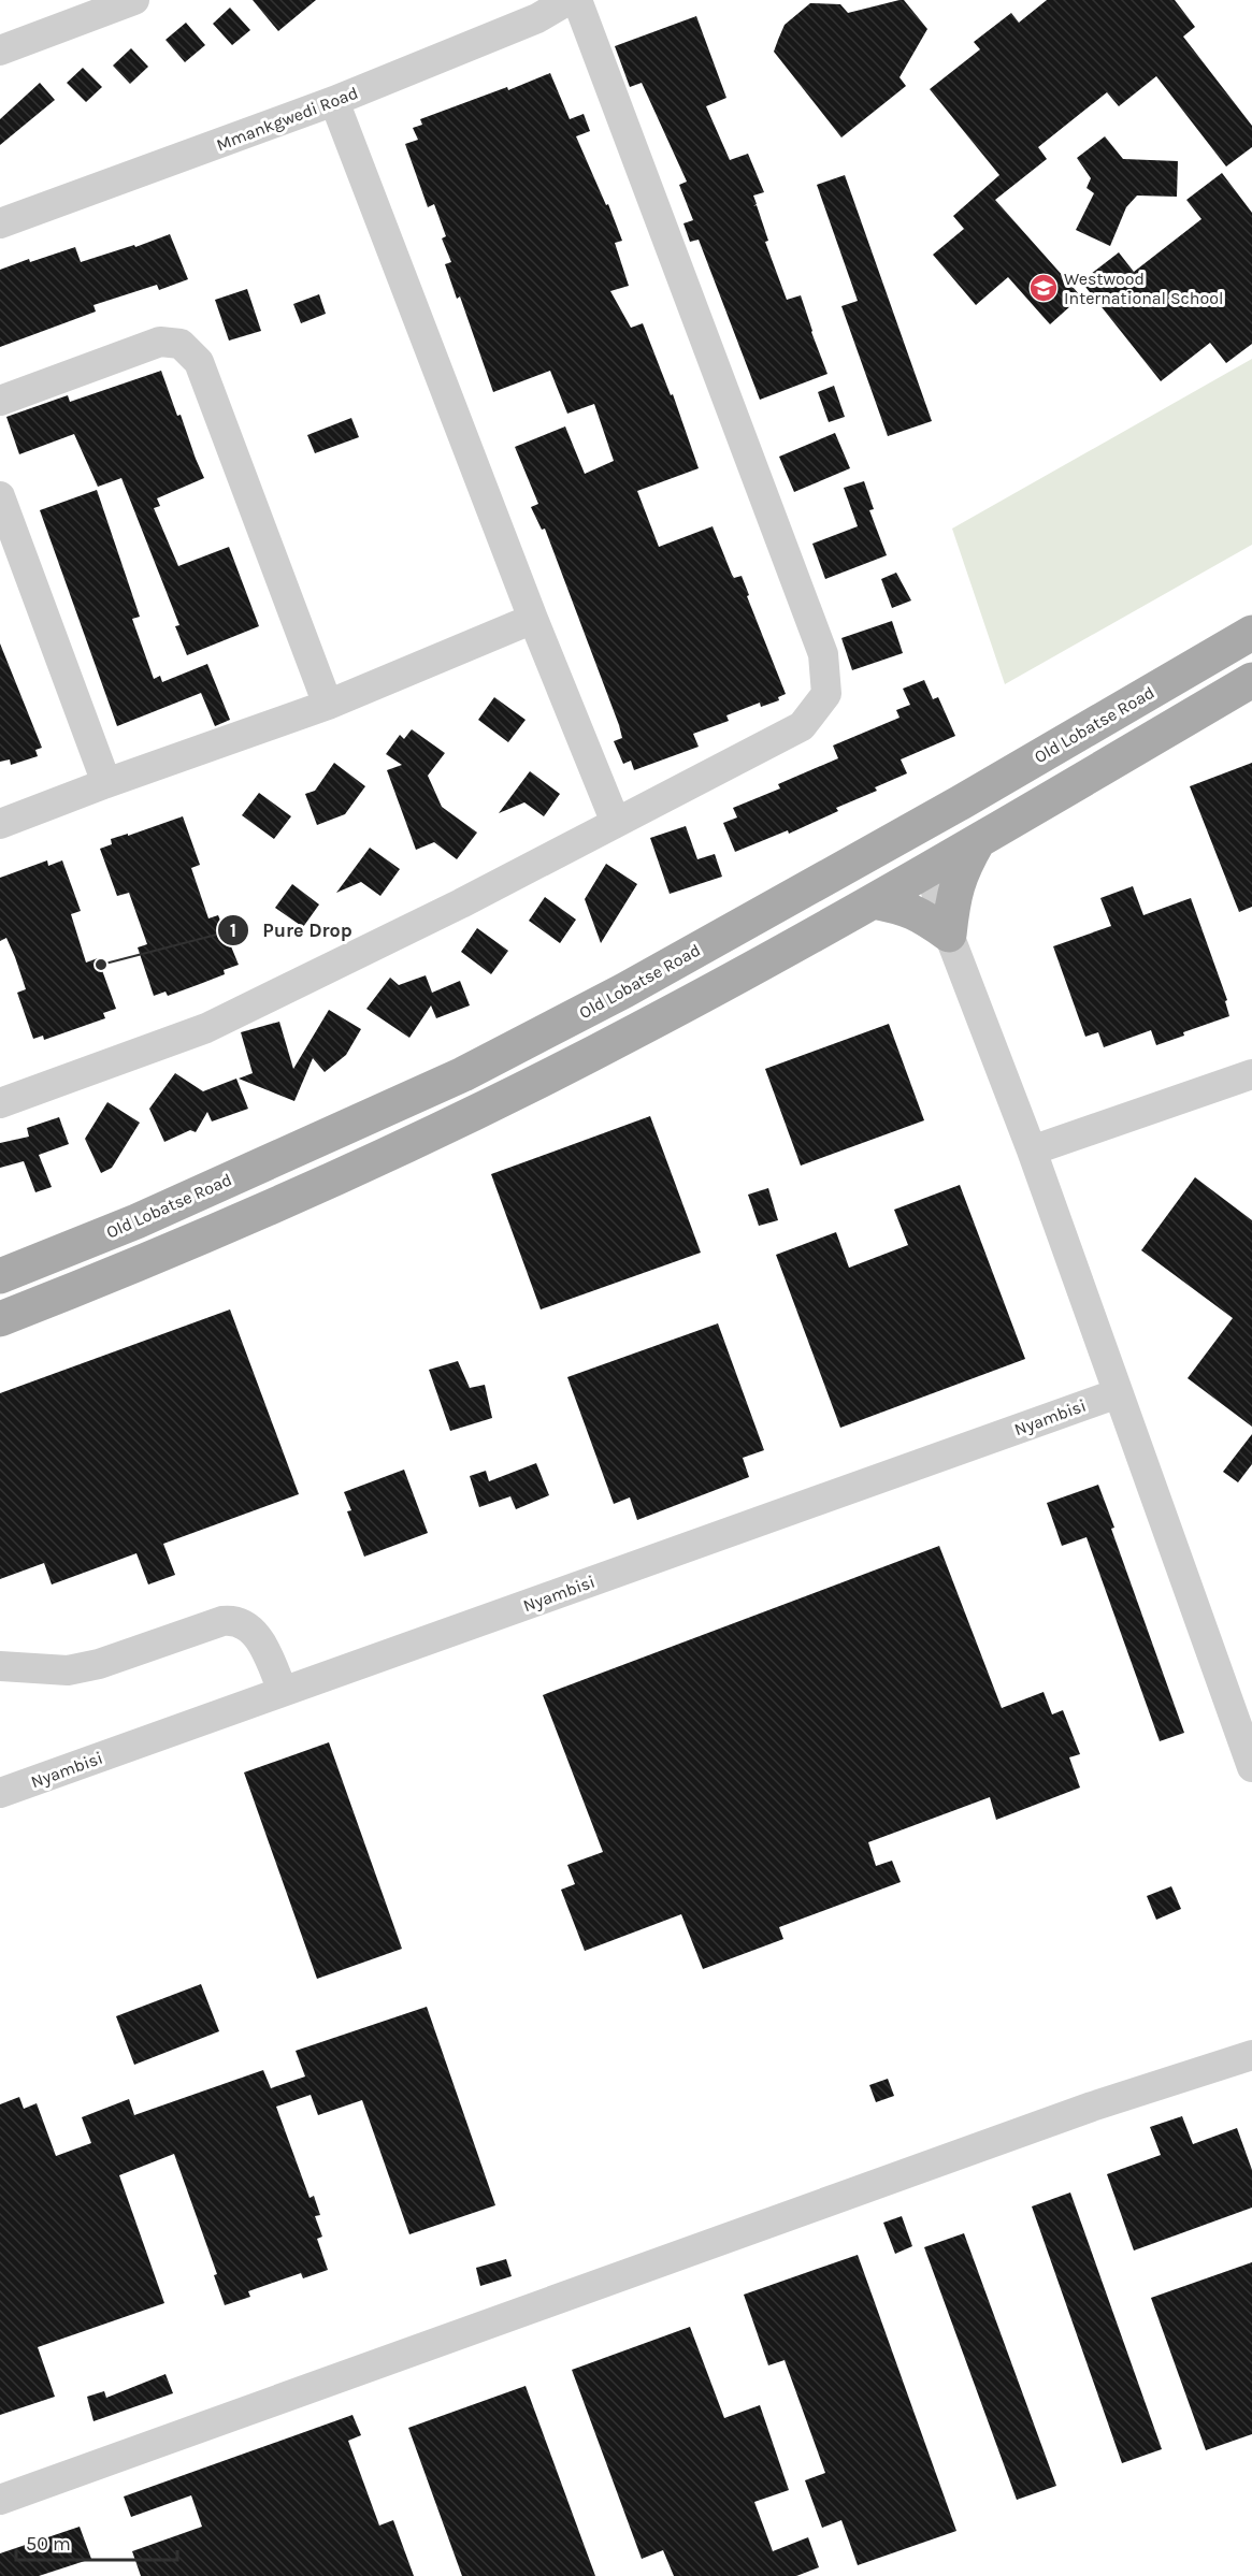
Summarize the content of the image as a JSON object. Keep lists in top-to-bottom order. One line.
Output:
{"streets":{"main road":["Old Lobatse Road"],"street":["Mmankgwedi Road","Nyambisi"]},"places":{"school or university":["Westwood International School"],"other":["Pure Drop"]},"scale_bar":"50 m"}
